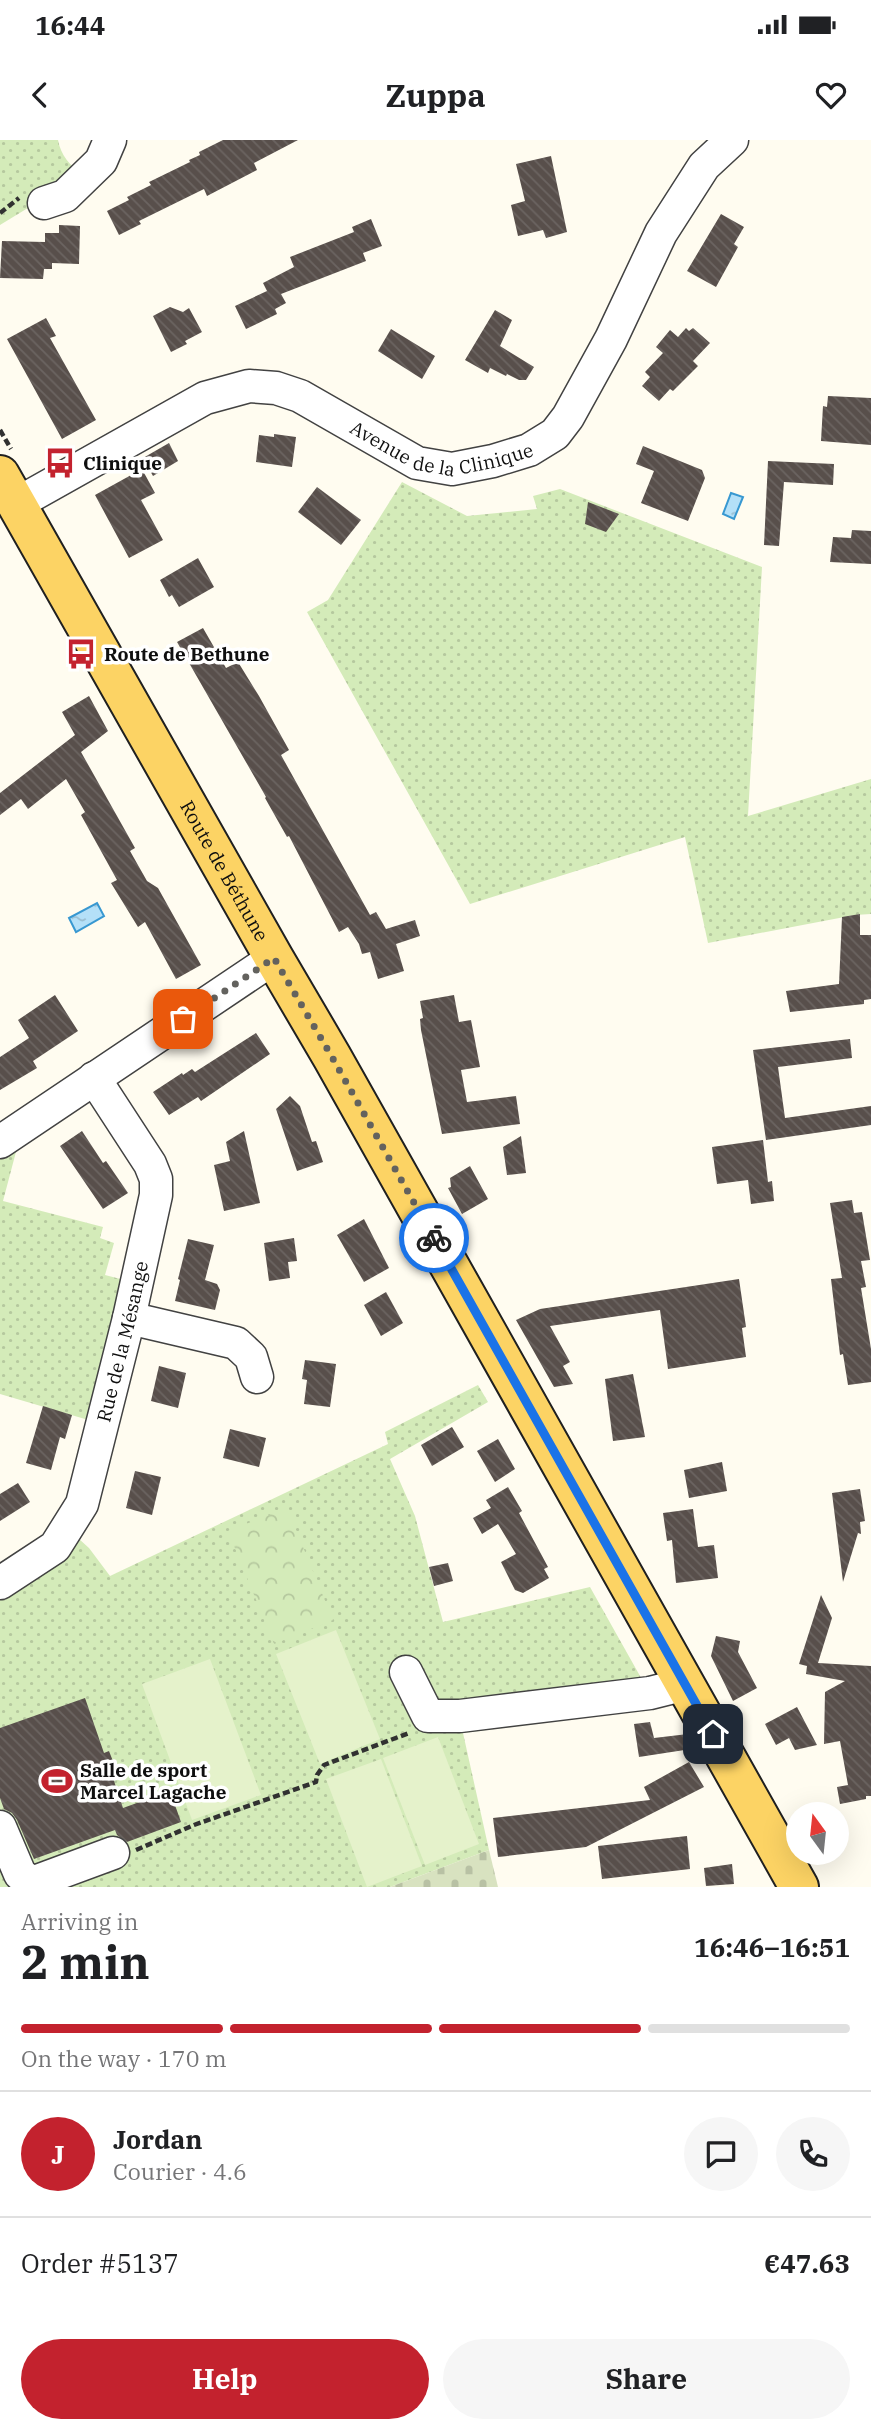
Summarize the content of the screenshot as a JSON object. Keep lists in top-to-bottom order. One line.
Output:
{"streets":{"main road":["Route de Béthune"],"street":["Avenue de la Clinique","Rue de la Mésange"]},"crossings":[["Avenue de la Clinique","Route de Béthune"]],"places":{"bus stop":["Clinique","Route de Bethune"],"sports":["Salle de sport Marcel Lagache"]},"north":"top","page":{"status":"16:44","header":"Zuppa","heading":["2 min","Arriving in","16:46–16:51"],"panel":["Jordan","Courier · 4.6","Order #5137","€47.63"],"bar":"On the way · 170 m","round":"J","buttons":["Help","Share"]}}
